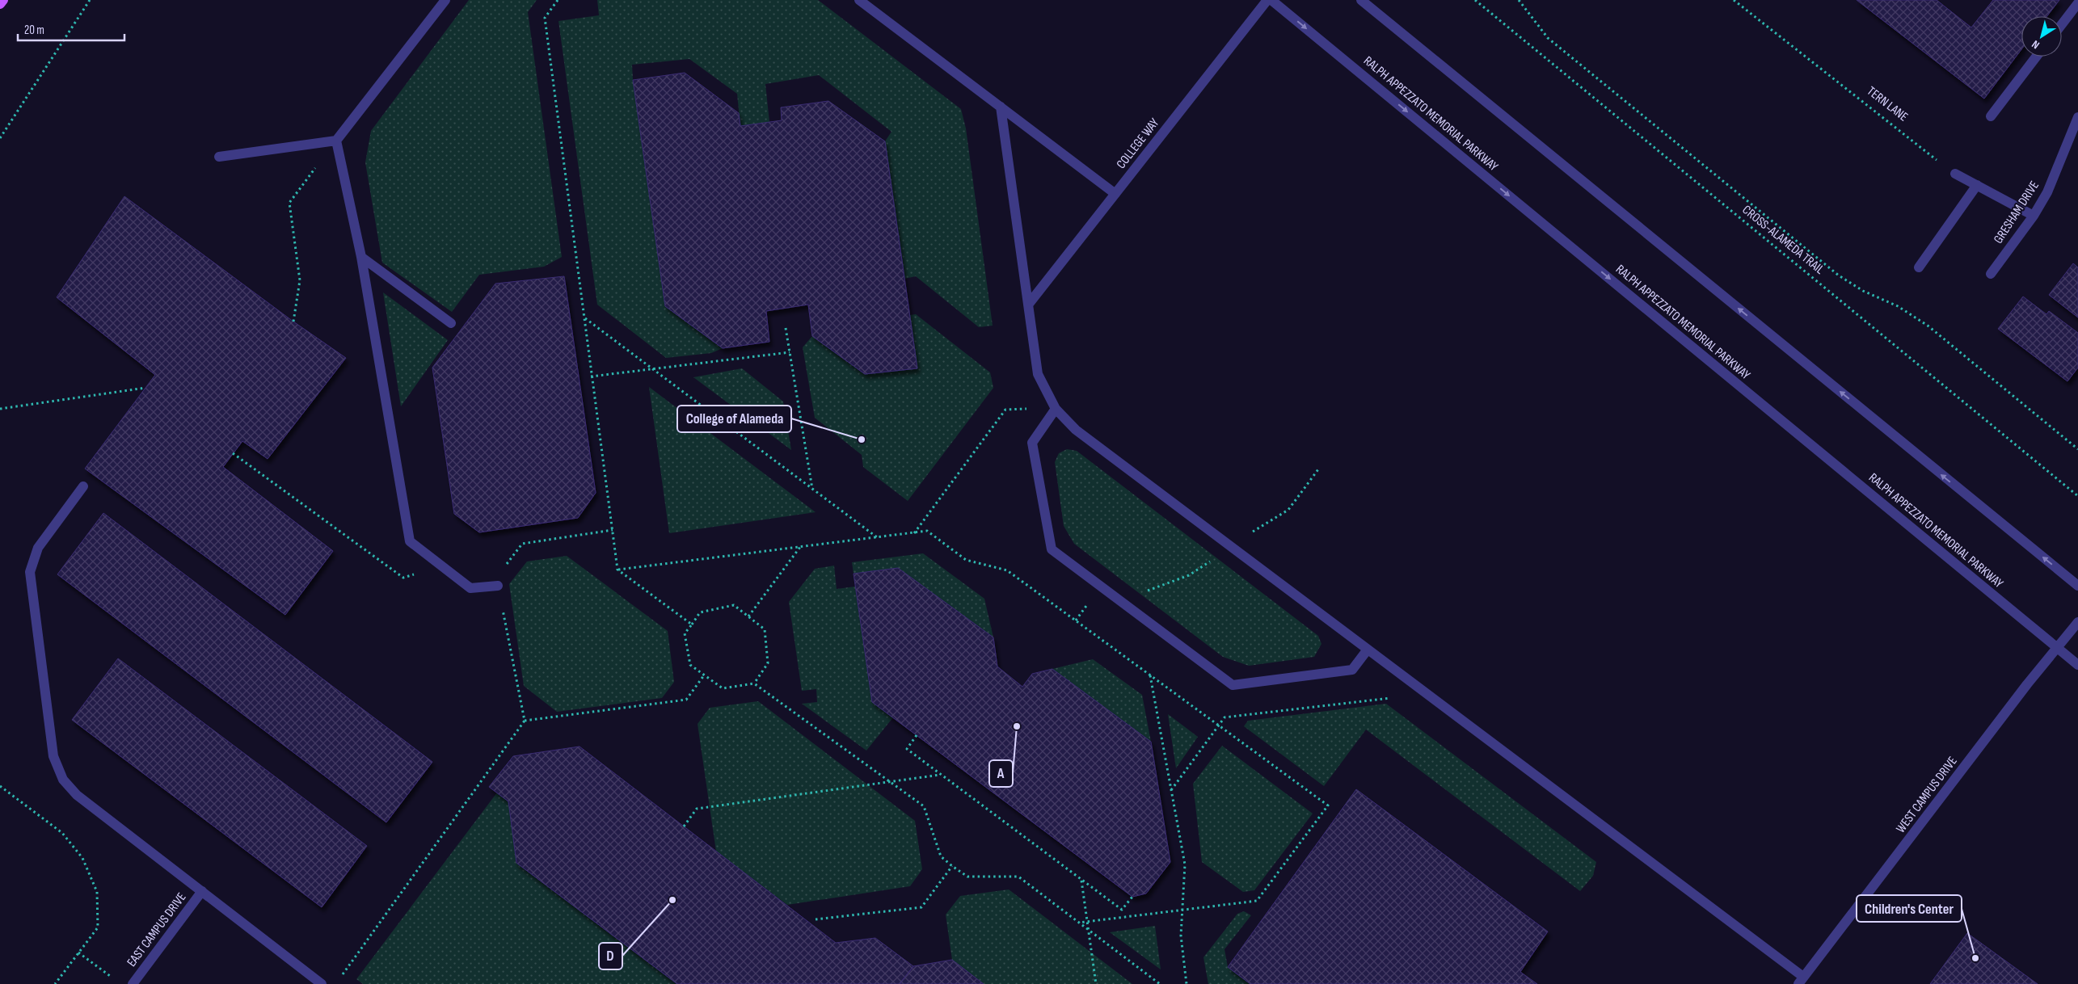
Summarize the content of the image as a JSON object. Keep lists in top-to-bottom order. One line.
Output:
{"streets":{"street":["RALPH APPEZZATO MEMORIAL PARKWAY","COLLEGE WAY","GRESHAM DRIVE","WEST CAMPUS DRIVE","EAST CAMPUS DRIVE"],"path":["TERN LANE","CROSS-ALAMEDA TRAIL"]},"crossings":[["RALPH APPEZZATO MEMORIAL PARKWAY","WEST CAMPUS DRIVE"]],"places":["College of Alameda","A","D","Children's Center"],"scale_bar":"20 m","north":"bottom left"}
